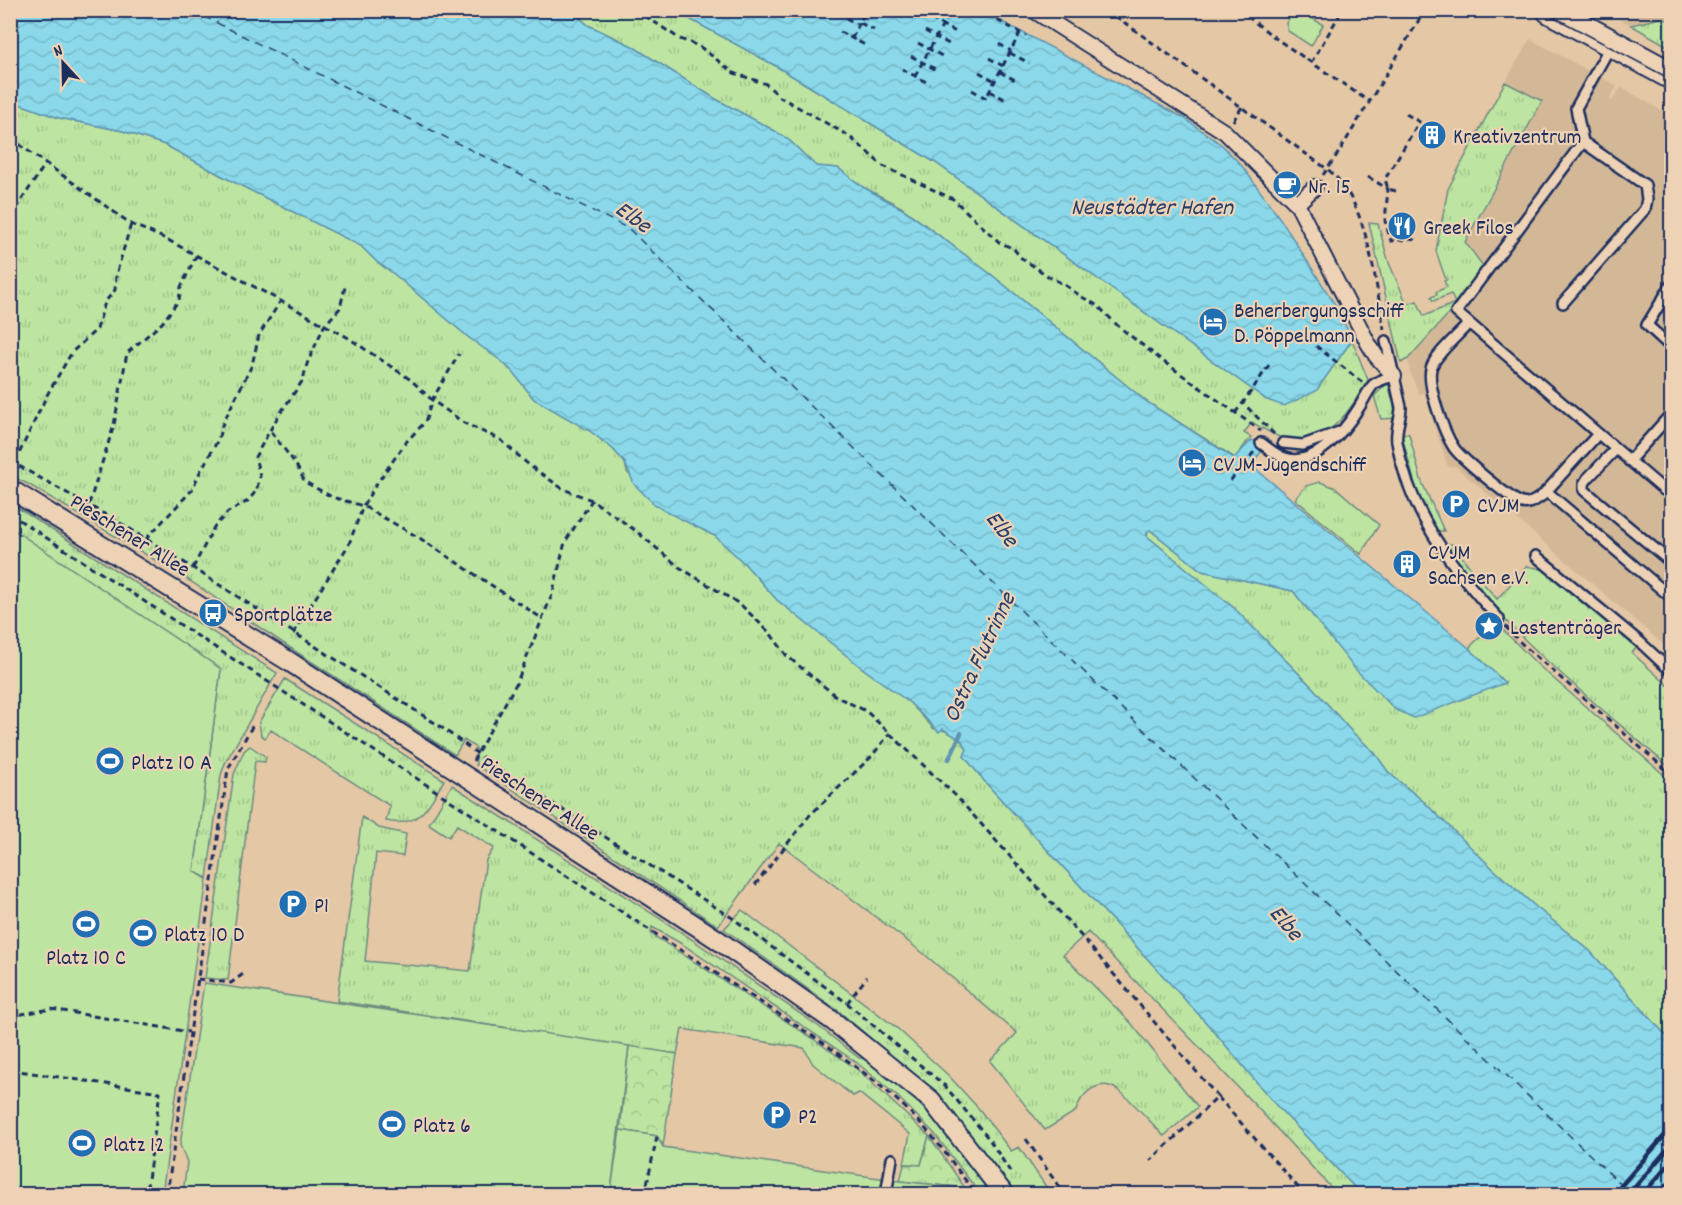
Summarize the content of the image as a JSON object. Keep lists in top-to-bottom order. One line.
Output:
{"streets":{"street":["Pieschener Allee"]},"water":["Neustädter Hafen","Elbe","Ostra Flutrinne"],"places":{"building":["Kreativzentrum","CVJM Sachsen e.V."],"cafe":["Nr. 15"],"restaurant":["Greek Filos"],"hotel":["Beherbergungsschiff D. Pöppelmann","CVJM-Jugendschiff"],"parking":["CVJM","P1","P2"],"bus stop":["Sportplätze"],"place":["Lastenträger"],"sports":["Platz 10 A","Platz 10 C","Platz 10 D","Platz 6","Platz 12"]},"north":"top"}
